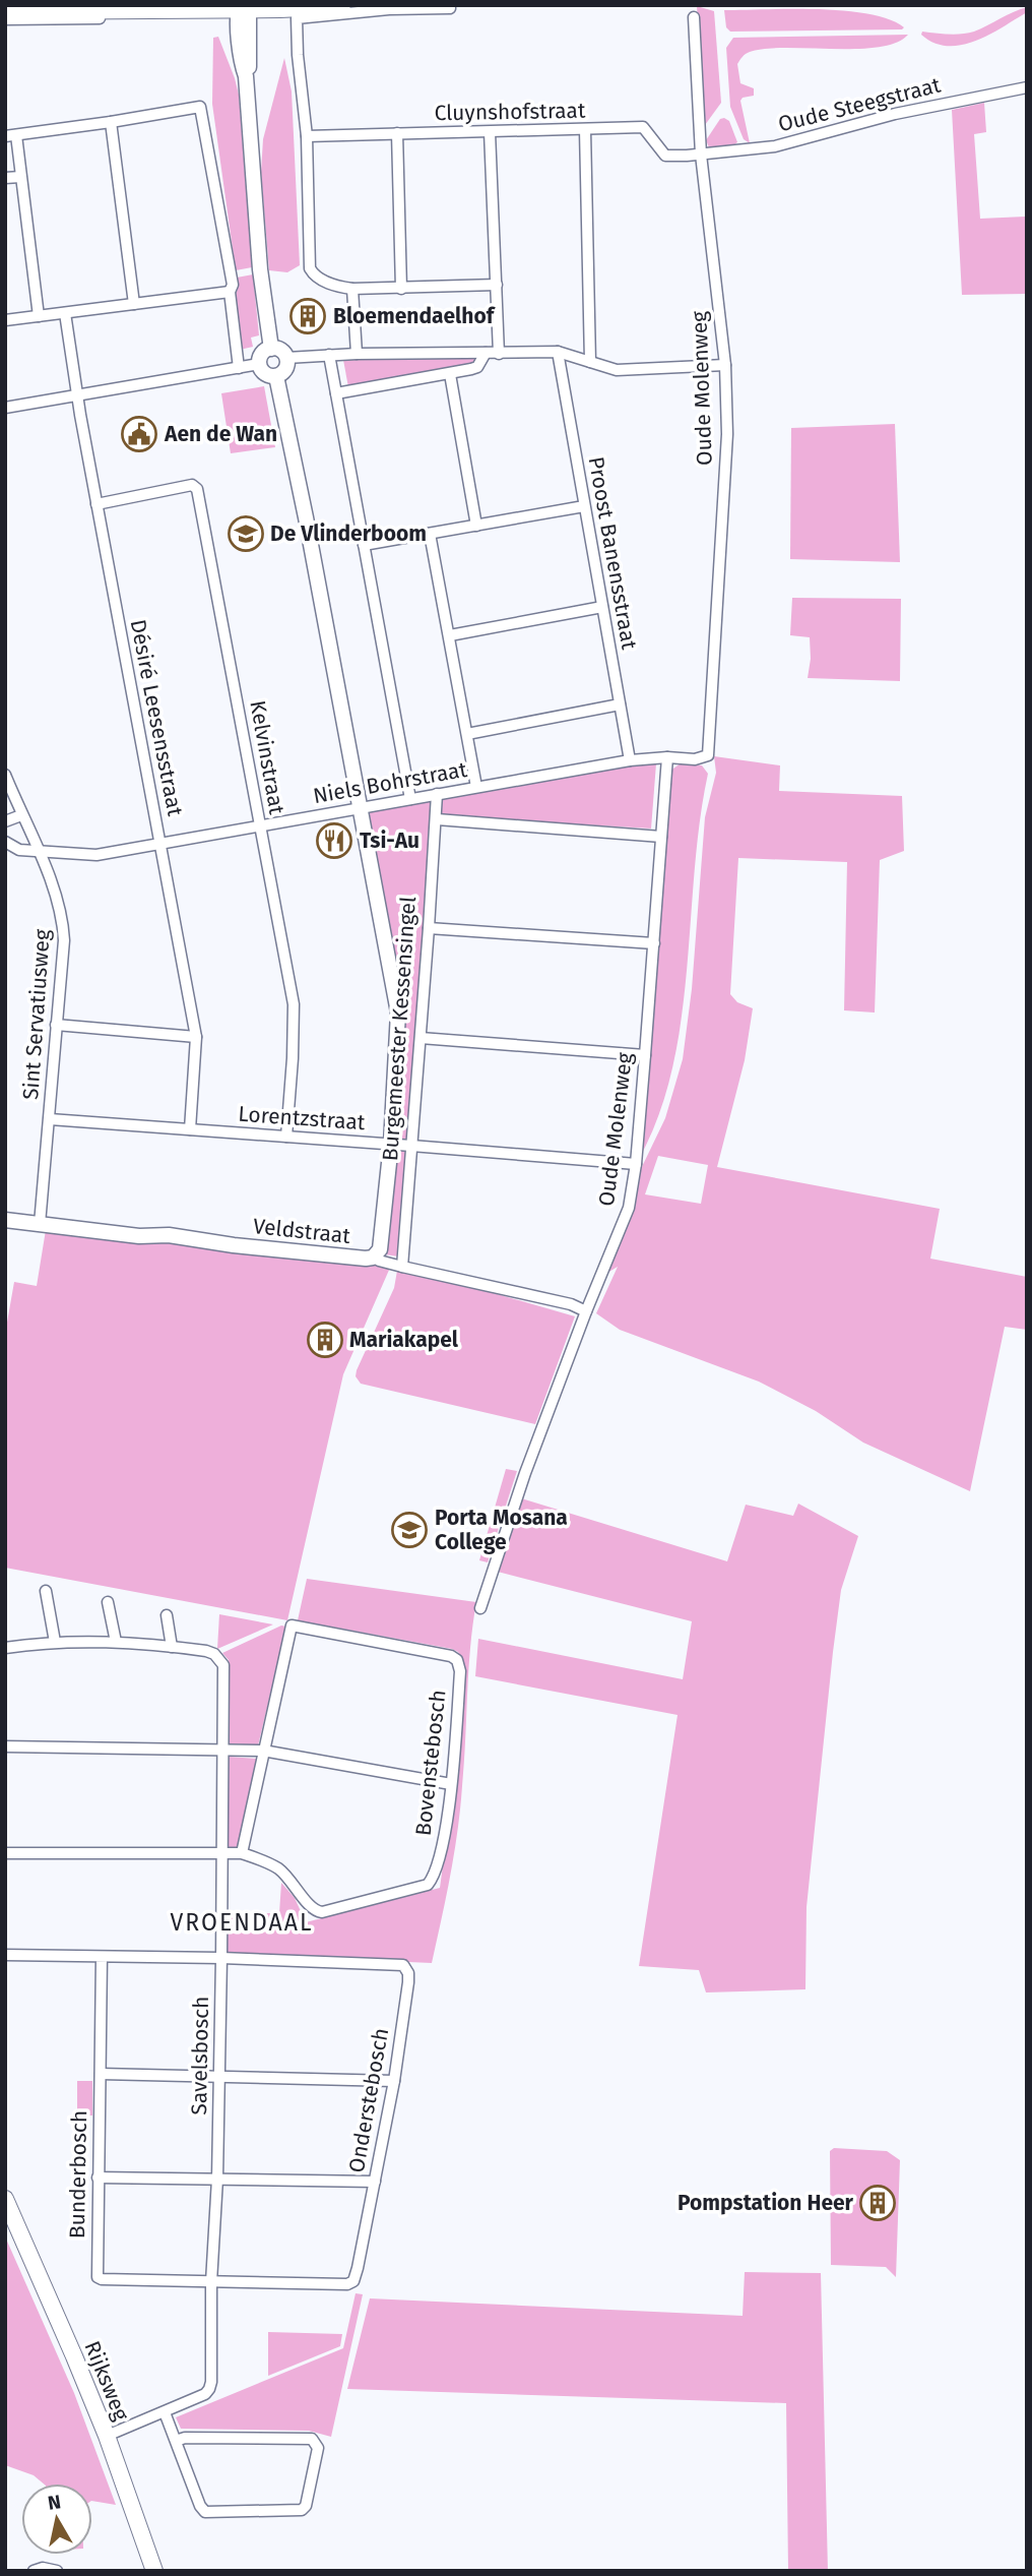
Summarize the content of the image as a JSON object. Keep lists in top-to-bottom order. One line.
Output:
{"streets":{"main road":["Rijksweg"],"street":["Oude Steegstraat","Cluynshofstraat","Oude Molenweg","Proost Banensstraat","Désiré Leesensstraat","Kelvinstraat","Niels Bohrstraat","Sint Servatiusweg","Burgemeester Kessensingel","Lorentzstraat","Veldstraat","Bovenstebosch","Savelsbosch","Onderstebosch","Bunderbosch"]},"crossings":[["Oude Steegstraat","Cluynshofstraat"],["Oude Steegstraat","Oude Molenweg"],["Cluynshofstraat","Oude Molenweg"],["Oude Molenweg","Niels Bohrstraat"],["Oude Molenweg","Lorentzstraat"],["Oude Molenweg","Veldstraat"],["Proost Banensstraat","Niels Bohrstraat"],["Désiré Leesensstraat","Kelvinstraat"],["Désiré Leesensstraat","Niels Bohrstraat"],["Désiré Leesensstraat","Lorentzstraat"],["Kelvinstraat","Niels Bohrstraat"],["Kelvinstraat","Lorentzstraat"],["Niels Bohrstraat","Sint Servatiusweg"],["Niels Bohrstraat","Burgemeester Kessensingel"],["Sint Servatiusweg","Lorentzstraat"],["Sint Servatiusweg","Veldstraat"],["Burgemeester Kessensingel","Lorentzstraat"],["Burgemeester Kessensingel","Veldstraat"],["Savelsbosch","Onderstebosch"],["Savelsbosch","Bunderbosch"],["Savelsbosch","Rijksweg"],["Onderstebosch","Bunderbosch"]],"districts":["VROENDAAL"],"places":{"building":["Bloemendaelhof","Mariakapel","Pompstation Heer"],"public building":["Aen de Wan"],"school or university":["De Vlinderboom","Porta Mosana College"],"restaurant":["Tsi-Au"]},"north":"top"}
